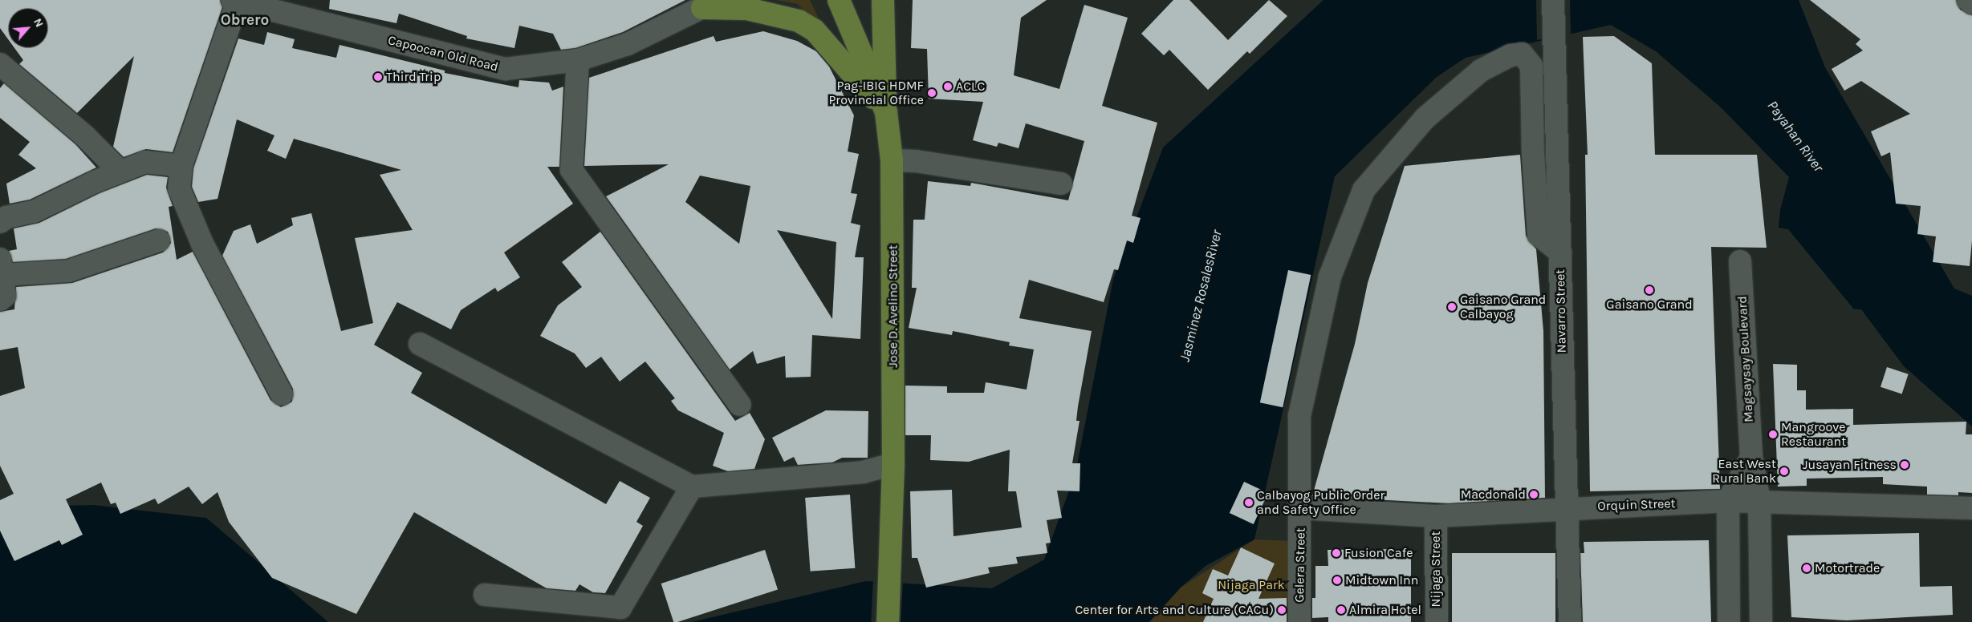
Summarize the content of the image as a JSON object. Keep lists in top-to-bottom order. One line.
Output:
{"streets":{"main road":["Jose D. Avelino Street"],"street":["Capoocan Old Road","Navarro Street","Magsaysay Boulevard","Orquin Street","Gelera Street","Nijaga Street"]},"crossings":[["Navarro Street","Orquin Street"],["Navarro Street","Gelera Street"],["Magsaysay Boulevard","Orquin Street"],["Orquin Street","Gelera Street"],["Orquin Street","Nijaga Street"]],"districts":["Obrero"],"water":["Payahan River","Jasminez RosalesRiver"],"parks":["Nijaga Park"],"places":["Third Trip","ACLC","Pag-IBIG HDMF Provincial Office","Gaisano Grand","Gaisano Grand Calbayog","Mangroove Restaurant","Jusayan Fitness","East West Rural Bank","Macdonald","Calbayog Public Order and Safety Office","Fusion Cafe","Motortrade","Midtown Inn","Center for Arts and Culture (CACu)","Almira Hotel"],"north":"top right"}
